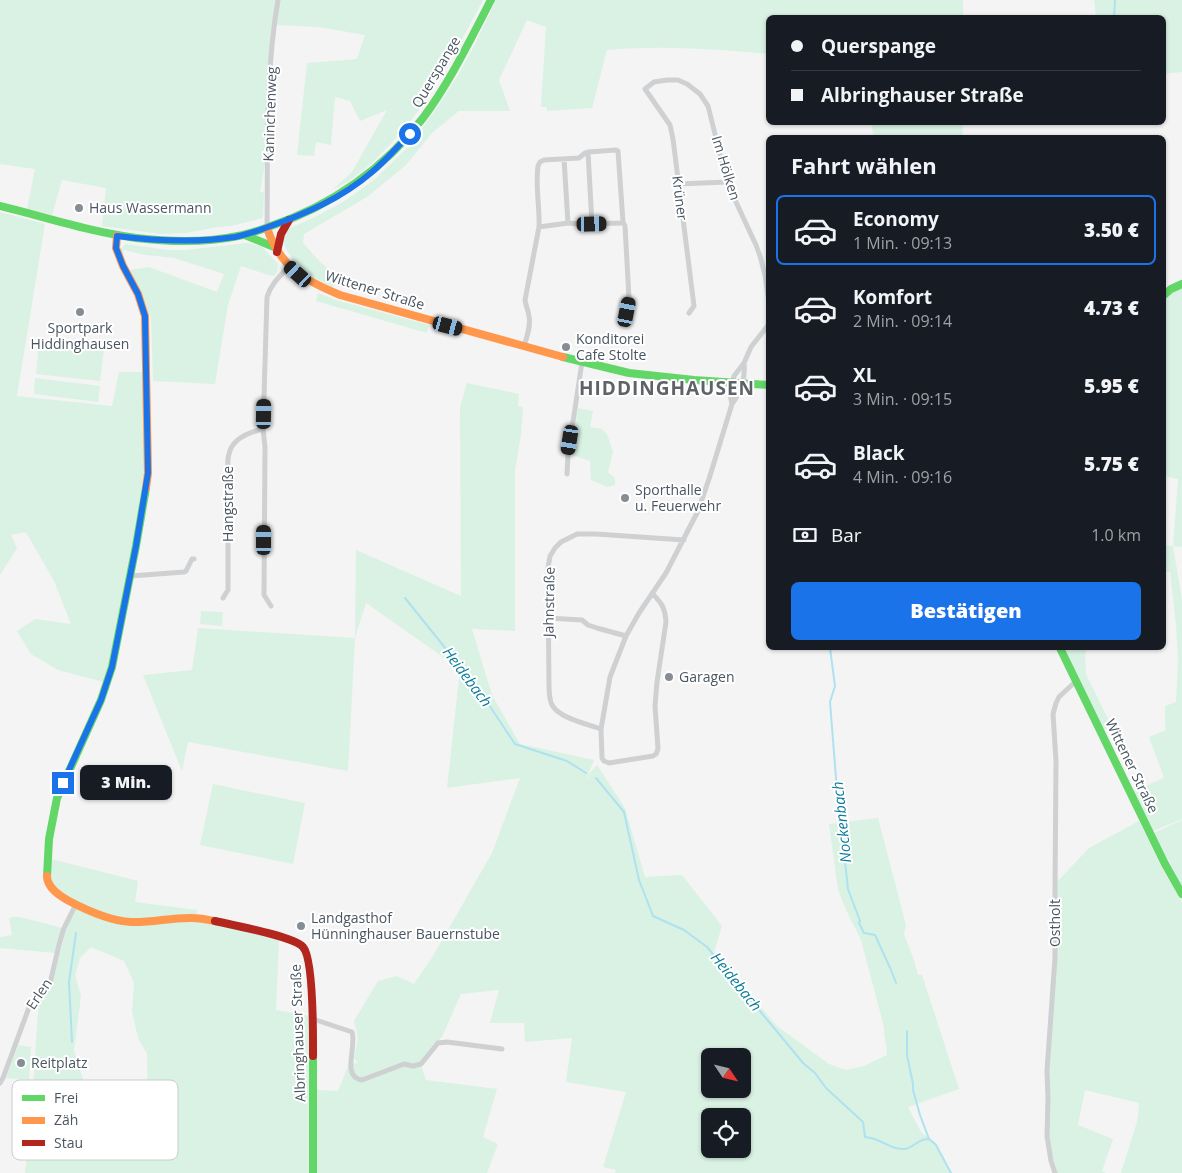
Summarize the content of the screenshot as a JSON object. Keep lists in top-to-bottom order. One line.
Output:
{"streets":{"main road":["Querspange","Wittener Straße","Albringhauser Straße"],"street":["Kaninchenweg","Im Hölken","Krüner","Hangstraße","Jahnstraße","Ostholt","Erlen"]},"crossings":[["Querspange","Kaninchenweg"],["Querspange","Wittener Straße"],["Kaninchenweg","Wittener Straße"],["Im Hölken","Krüner"],["Wittener Straße","Ostholt"],["Erlen","Albringhauser Straße"]],"districts":["HIDDINGHAUSEN"],"water":["Heidebach","Nockenbach"],"places":["Haus Wassermann","Sportpark Hiddinghausen","Konditorei Cafe Stolte","Sporthalle u. Feuerwehr","Garagen","Landgasthof Hünninghauser Bauernstube","Reitplatz"],"legend":["Frei","Zäh","Stau"],"north":"bottom right","page":{"banner":["Querspange","Albringhauser Straße"],"heading":"Fahrt wählen","list":[{"name":"Economy","note":"1 Min. · 09:13","value":"3.50 €"},{"name":"Komfort","note":"2 Min. · 09:14","value":"4.73 €"},{"name":"XL","note":"3 Min. · 09:15","value":"5.95 €"},{"name":"Black","note":"4 Min. · 09:16","value":"5.75 €"}],"pay":["Bar","1.0 km"],"buttons":"Bestätigen","bubble":"3 Min."}}
